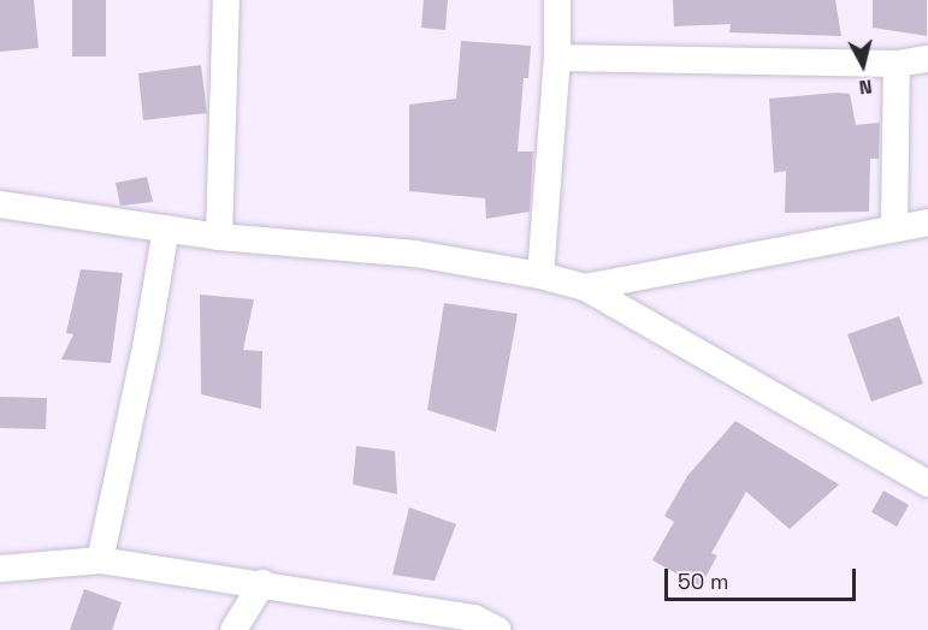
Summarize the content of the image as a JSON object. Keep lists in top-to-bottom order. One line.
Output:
{"scale_bar":"50 m","north":"bottom"}
